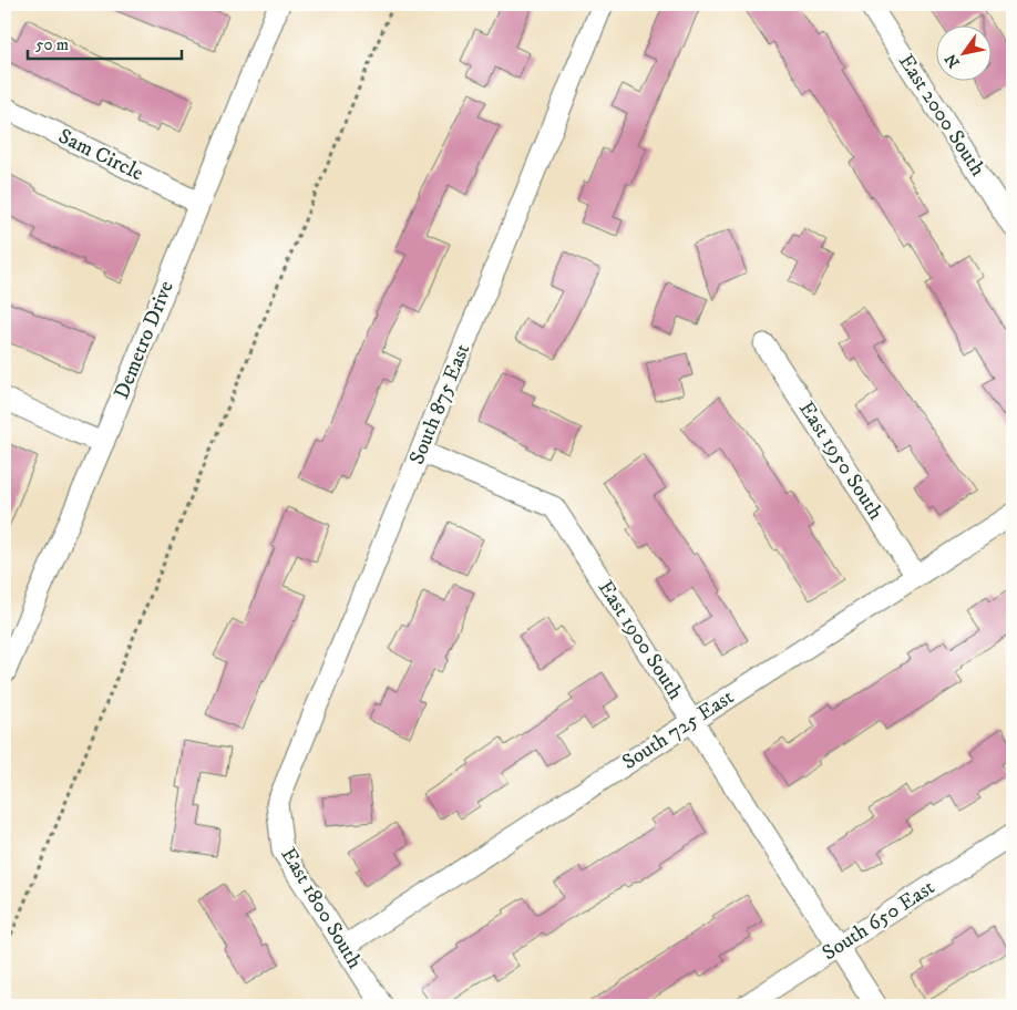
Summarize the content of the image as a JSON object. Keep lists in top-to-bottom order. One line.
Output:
{"streets":{"street":["East 2000 South","Sam Circle","Demetro Drive","South 875 East","East 1950 South","East 1900 South","South 725 East","East 1800 South","South 650 East"]},"crossings":[["Sam Circle","Demetro Drive"],["South 875 East","East 1900 South"],["South 875 East","East 1800 South"],["East 1950 South","South 725 East"],["East 1900 South","South 725 East"],["East 1900 South","South 650 East"],["South 725 East","East 1800 South"]],"scale_bar":"50 m","north":"bottom left"}
